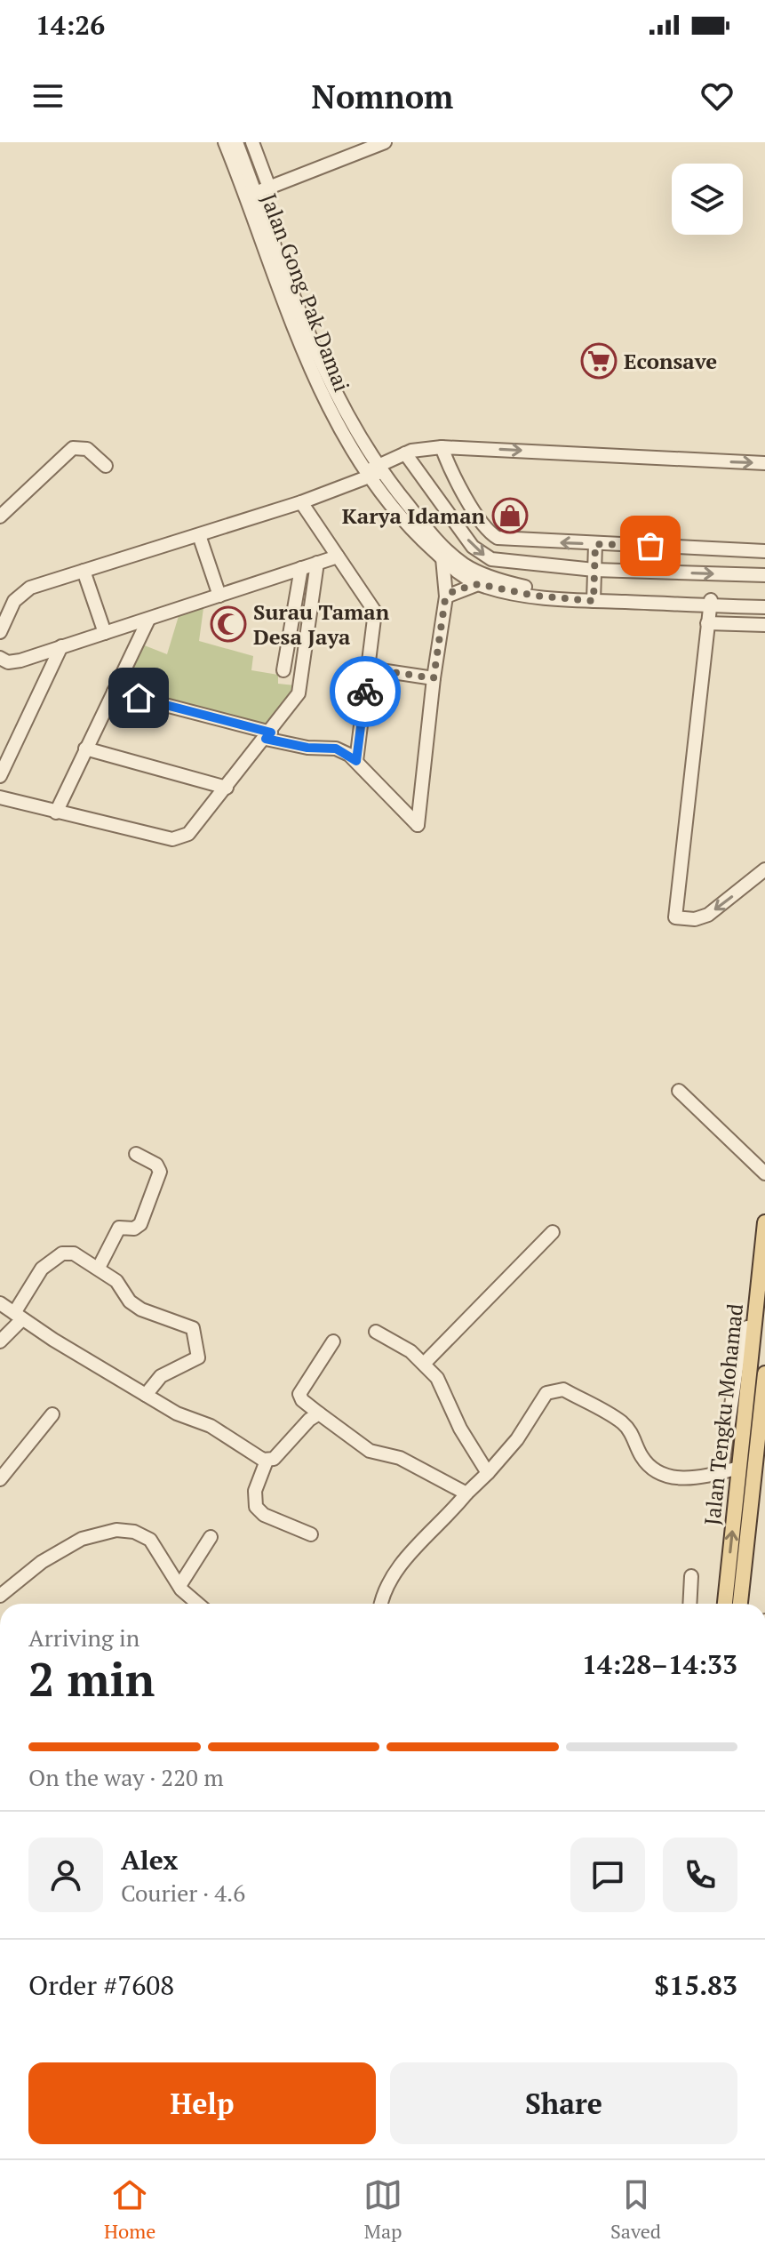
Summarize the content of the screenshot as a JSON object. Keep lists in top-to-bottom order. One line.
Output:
{"streets":{"main road":["Jalan Tengku Mohamad"],"street":["Jalan Gong Pak Damai"]},"places":{"supermarket":["Econsave"],"shop":["Karya Idaman"],"mosque":["Surau Taman Desa Jaya"]},"page":{"status":"14:26","header":"Nomnom","heading":["2 min","Arriving in","14:28–14:33"],"panel":["Alex","Courier · 4.6","Order #7608","$15.83"],"bar":"On the way · 220 m","buttons":["Help","Share"],"tabs":["Home","Map","Saved"]}}
